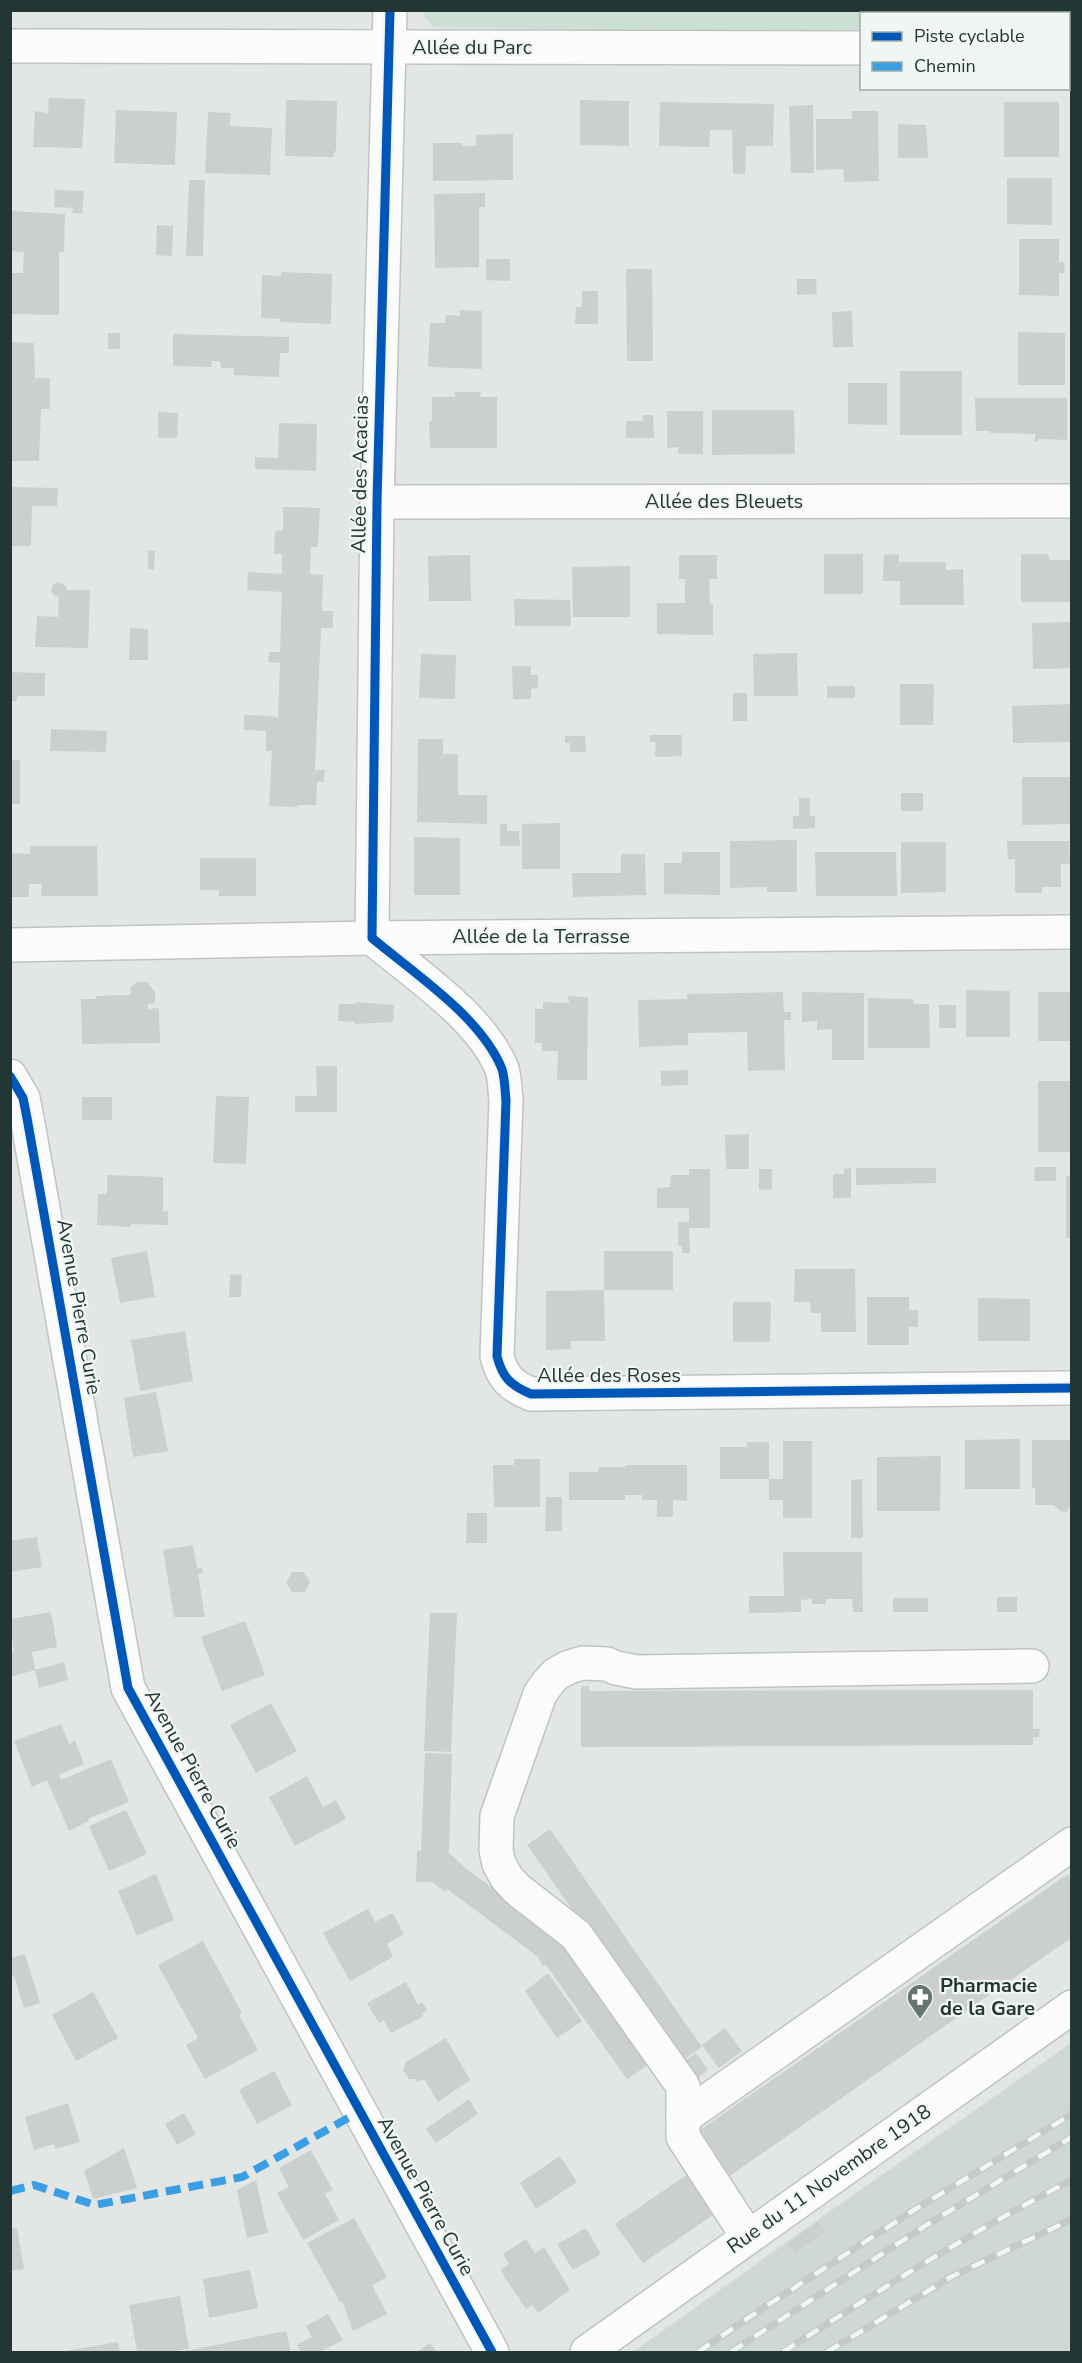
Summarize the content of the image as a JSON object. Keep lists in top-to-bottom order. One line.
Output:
{"streets":{"street":["Allée du Parc","Allée des Acacias","Allée des Bleuets","Allée de la Terrasse","Avenue Pierre Curie","Allée des Roses","Rue du 11 Novembre 1918"]},"crossings":[["Allée du Parc","Allée des Acacias"],["Allée des Acacias","Allée des Bleuets"],["Allée des Acacias","Allée de la Terrasse"],["Allée des Acacias","Allée des Roses"],["Allée de la Terrasse","Allée des Roses"]],"places":{"pharmacy":["Pharmacie de la Gare"]},"legend":["Piste cyclable","Chemin"]}
